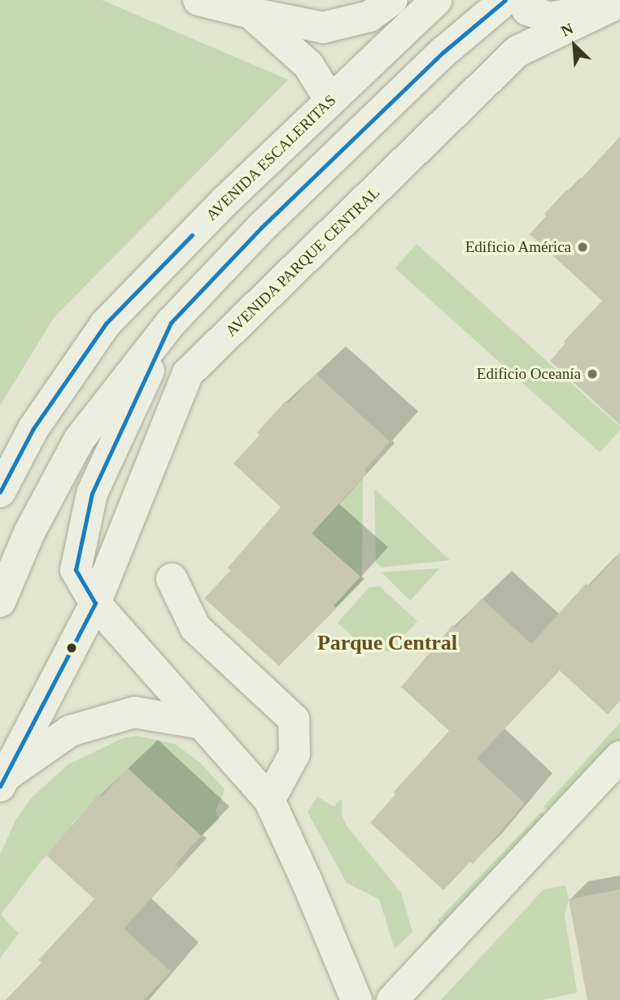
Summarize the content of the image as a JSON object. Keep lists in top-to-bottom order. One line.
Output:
{"streets":{"street":["AVENIDA ESCALERITAS","AVENIDA PARQUE CENTRAL"]},"districts":["Parque Central"],"places":["Edificio América","Edificio Oceanía"],"north":"top left"}
